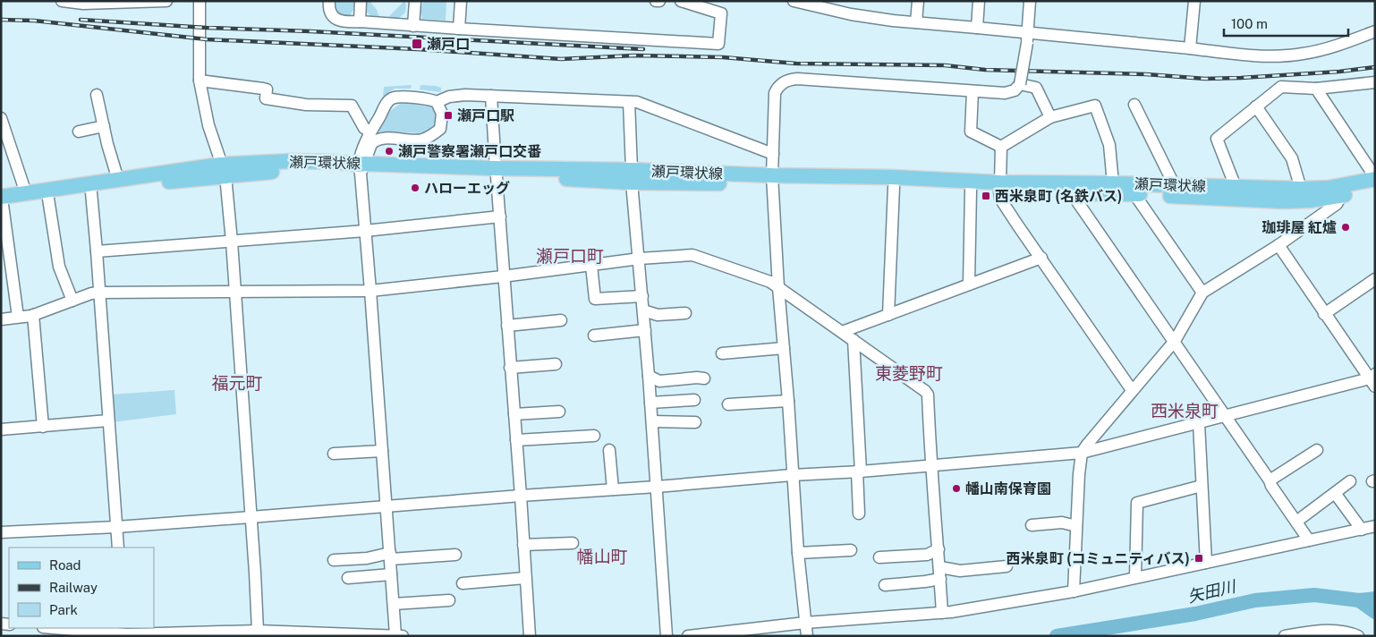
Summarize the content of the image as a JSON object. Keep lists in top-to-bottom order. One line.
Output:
{"streets":{"main road":["瀬戸環状線"]},"districts":["瀬戸口町","東菱野町","福元町","西米泉町","幡山町"],"water":["矢田川"],"places":{"transit":["瀬戸口","瀬戸口駅","西米泉町 (名鉄バス)","西米泉町 (コミュニティバス)"],"other":["瀬戸警察署瀬戸口交番","ハローエッグ","珈琲屋 紅爐","幡山南保育園"]},"legend":["Road","Railway","Park"],"scale_bar":"100 m"}
